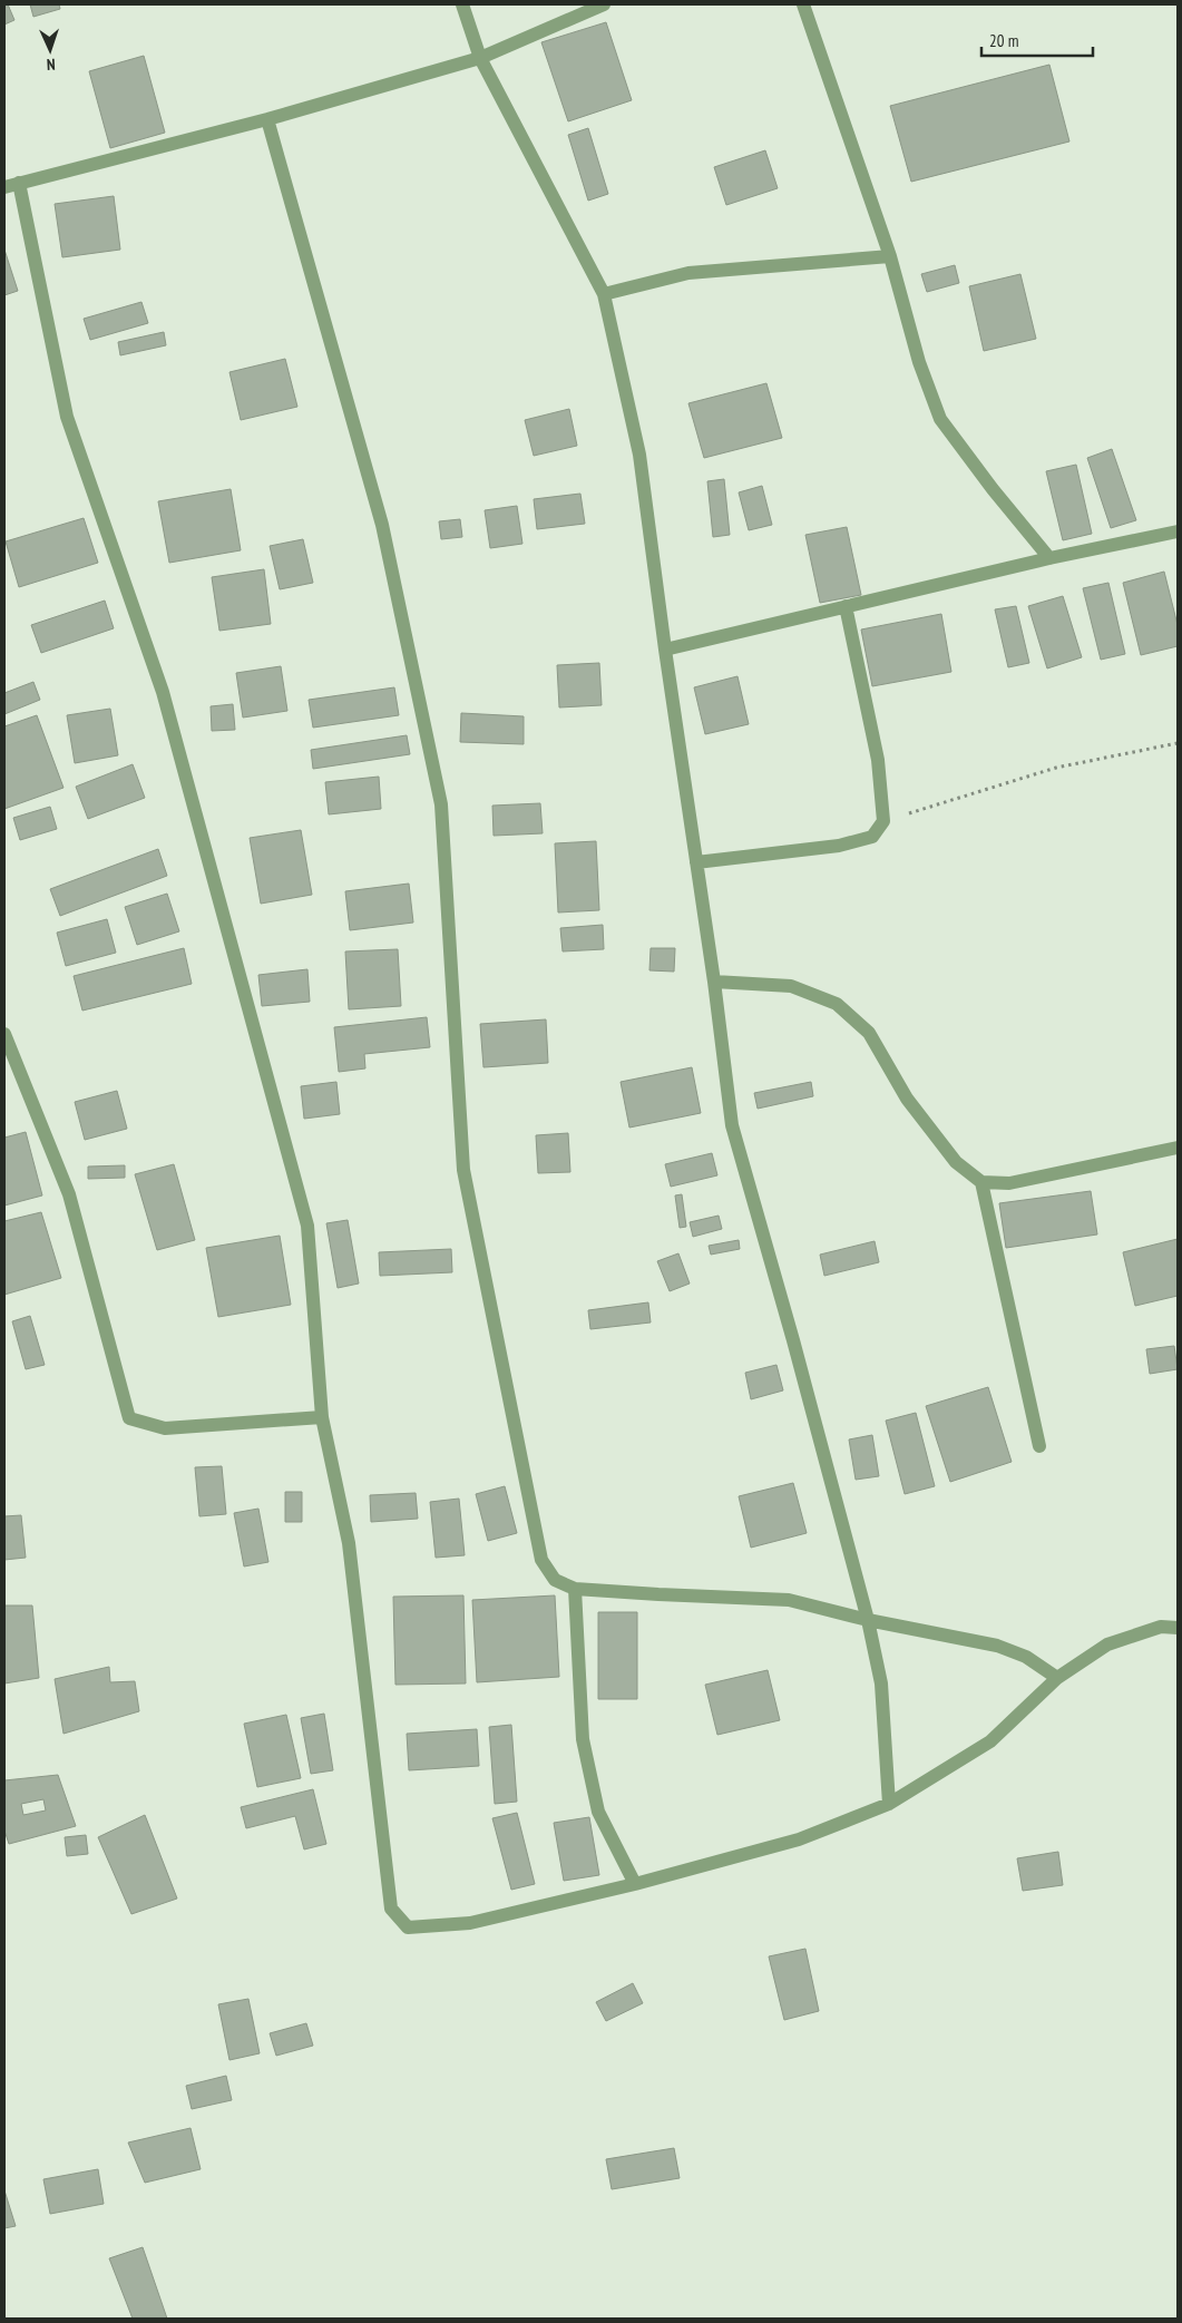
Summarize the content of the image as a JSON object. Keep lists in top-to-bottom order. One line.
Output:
{"scale_bar":"20 m","north":"bottom"}
